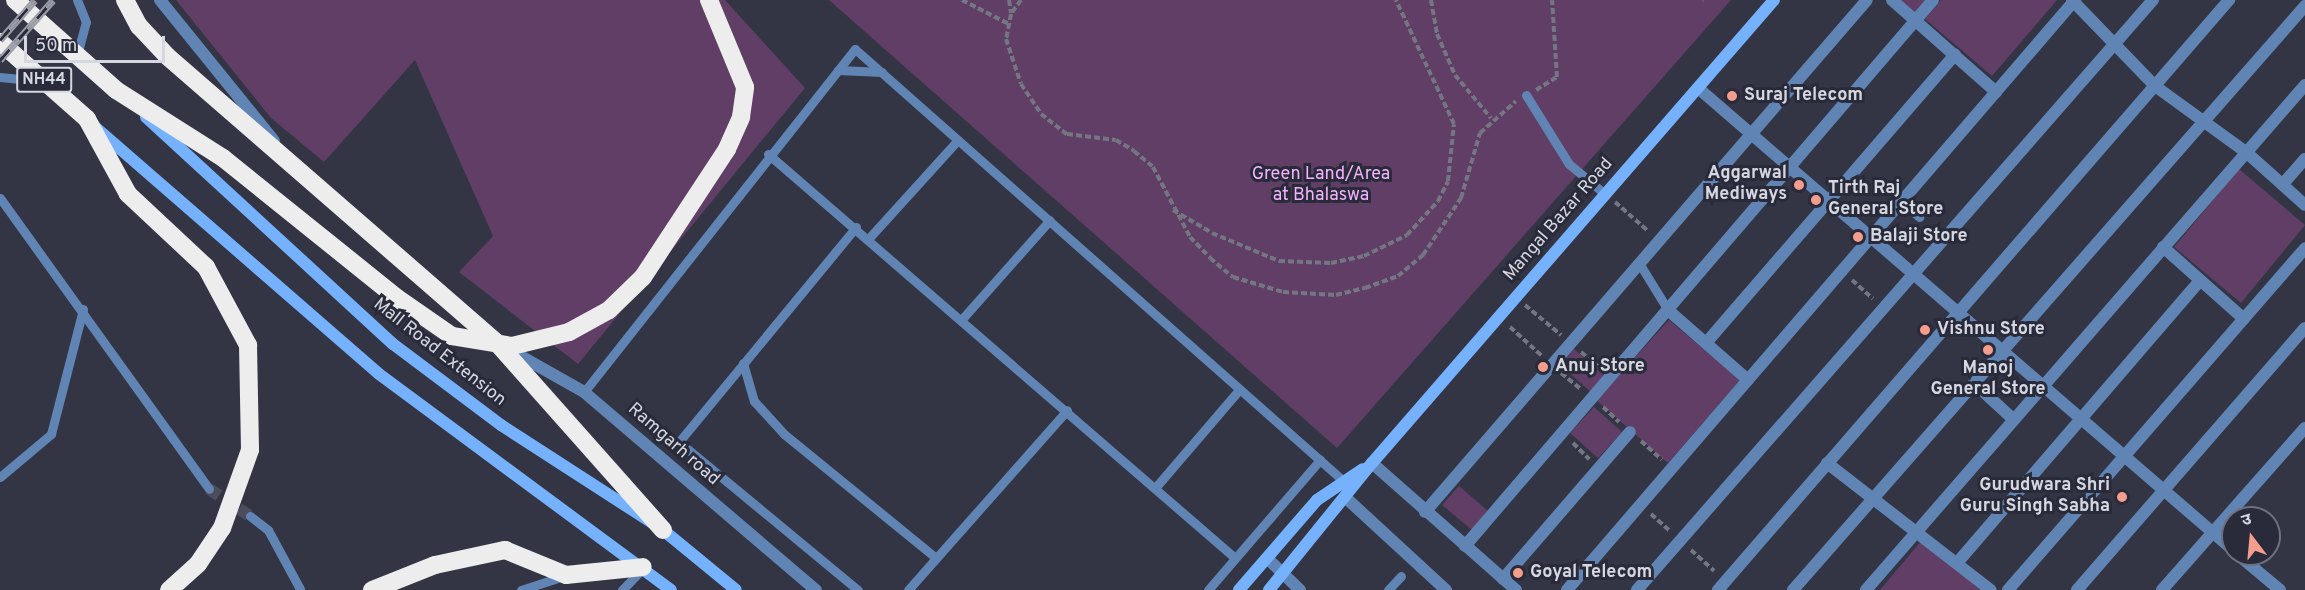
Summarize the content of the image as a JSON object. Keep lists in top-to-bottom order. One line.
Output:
{"streets":{"highway":["NH44"],"main road":["Mangal Bazar Road","Mall Road Extension"],"street":["Ramgarh road"]},"crossings":[["NH44","Mall Road Extension"]],"parks":["Green Land/Area at Bhalaswa"],"places":["Suraj Telecom","Aggarwal Mediways","Tirth Raj General Store","Balaji Store","Vishnu Store","Manoj General Store","Anuj Store","Gurudwara Shri Guru Singh Sabha","Goyal Telecom"],"scale_bar":"50 m","north":"top"}
